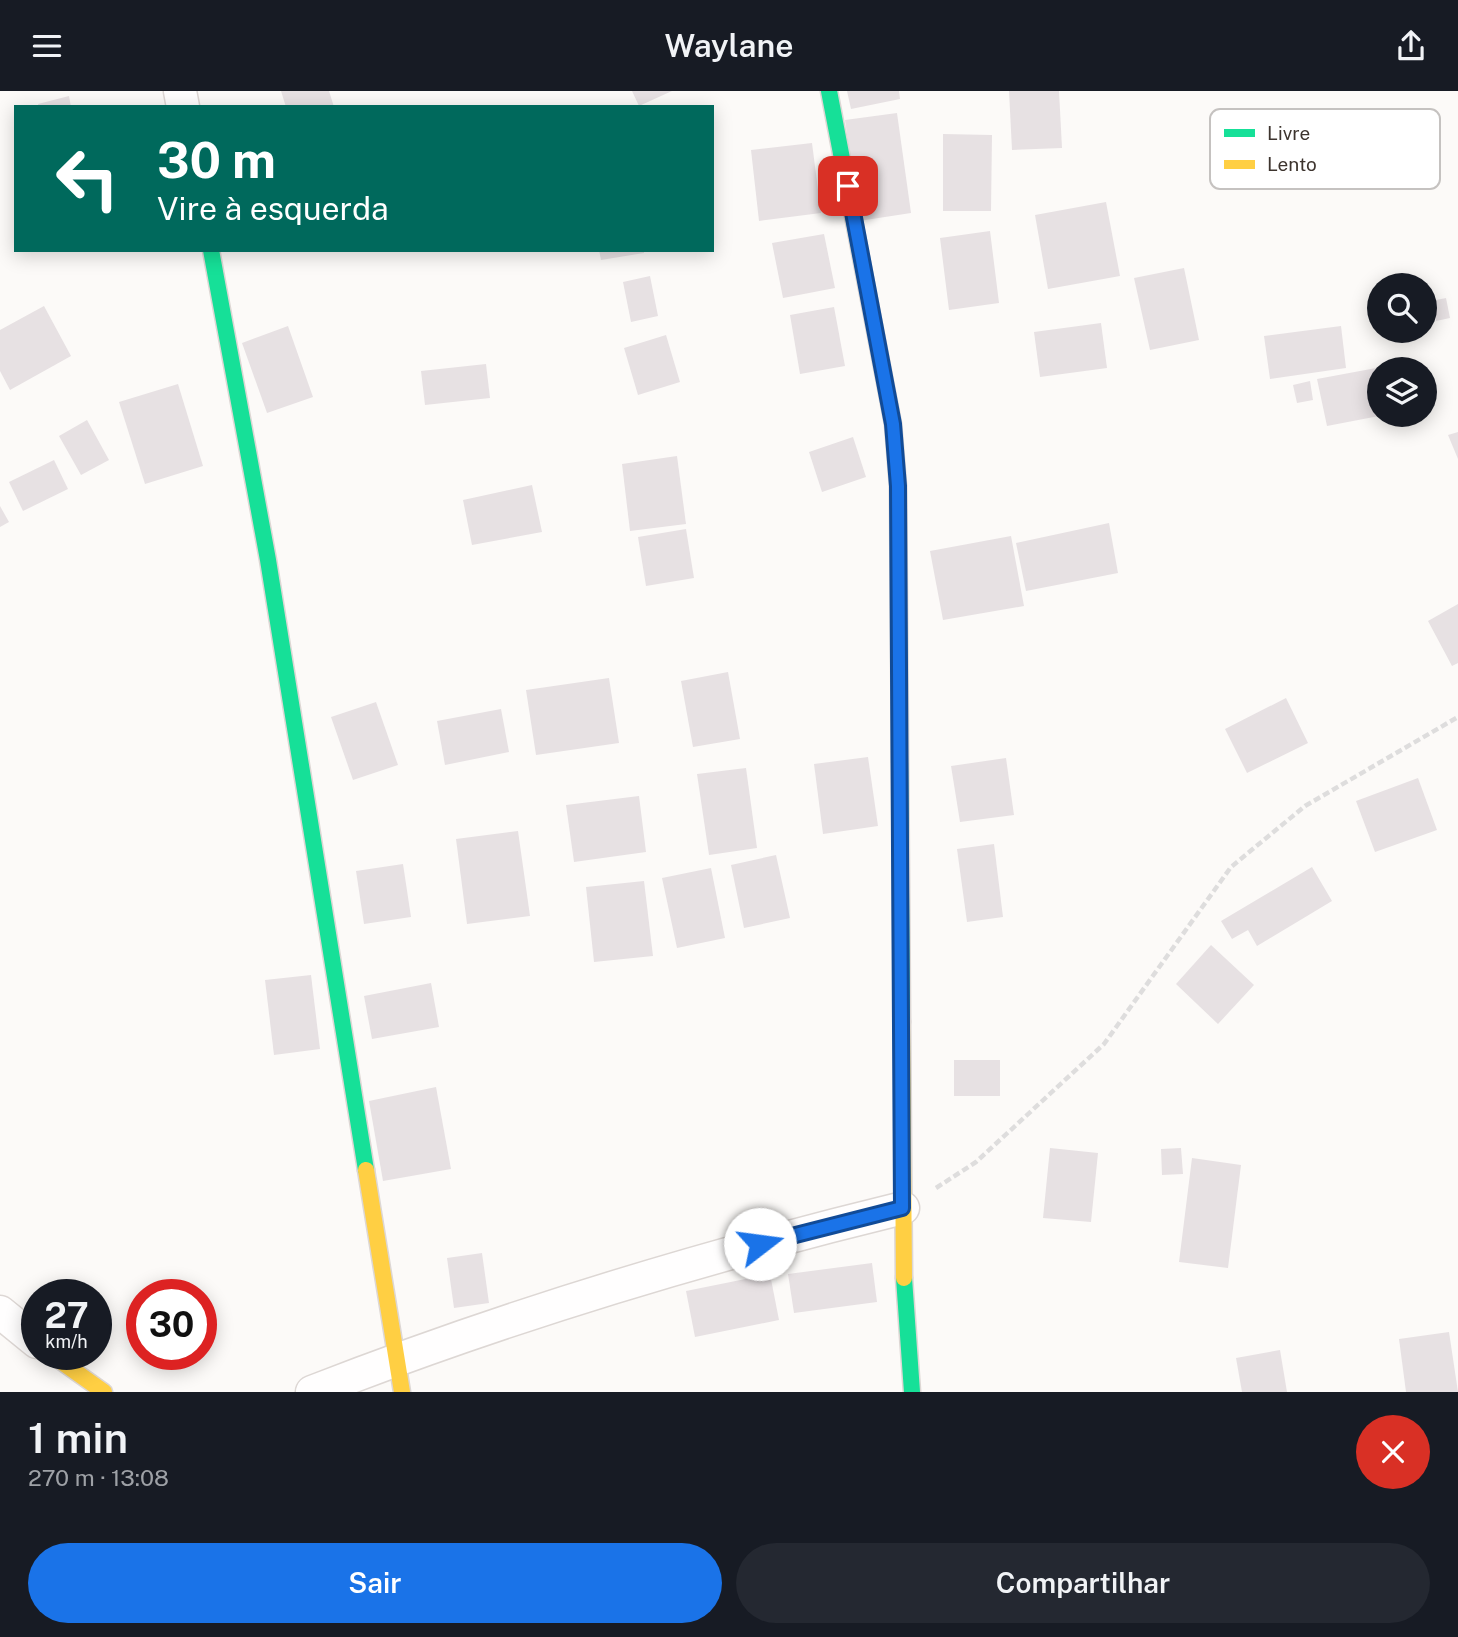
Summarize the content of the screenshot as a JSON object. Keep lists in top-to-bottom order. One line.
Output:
{"legend":["Livre","Lento"],"page":{"header":"Waylane","turn":["30 m","Vire à esquerda"],"speed":"27 km/h","limit":"30","heading":["1 min","270 m · 13:08"],"buttons":["Sair","Compartilhar"]}}
